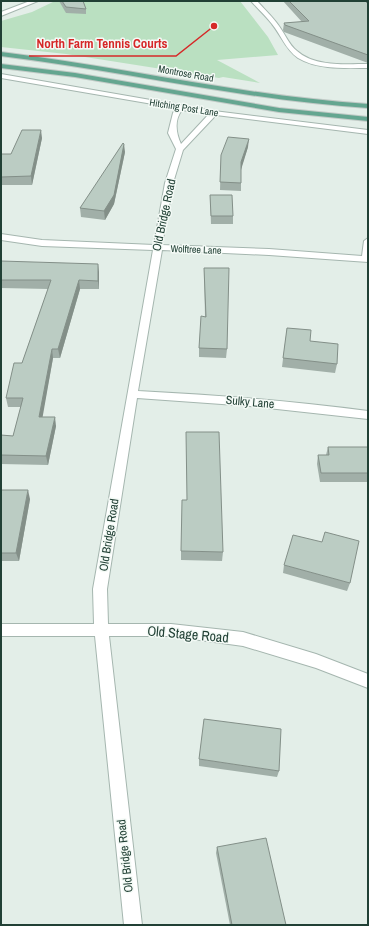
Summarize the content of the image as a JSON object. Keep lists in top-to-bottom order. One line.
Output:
{"streets":{"main road":["Montrose Road"],"street":["Hitching Post Lane","Old Bridge Road","Wolftree Lane","Sulky Lane","Old Stage Road"]},"crossings":[["Hitching Post Lane","Old Bridge Road"],["Old Bridge Road","Wolftree Lane"],["Old Bridge Road","Sulky Lane"],["Old Bridge Road","Old Stage Road"]],"places":["North Farm Tennis Courts"]}
